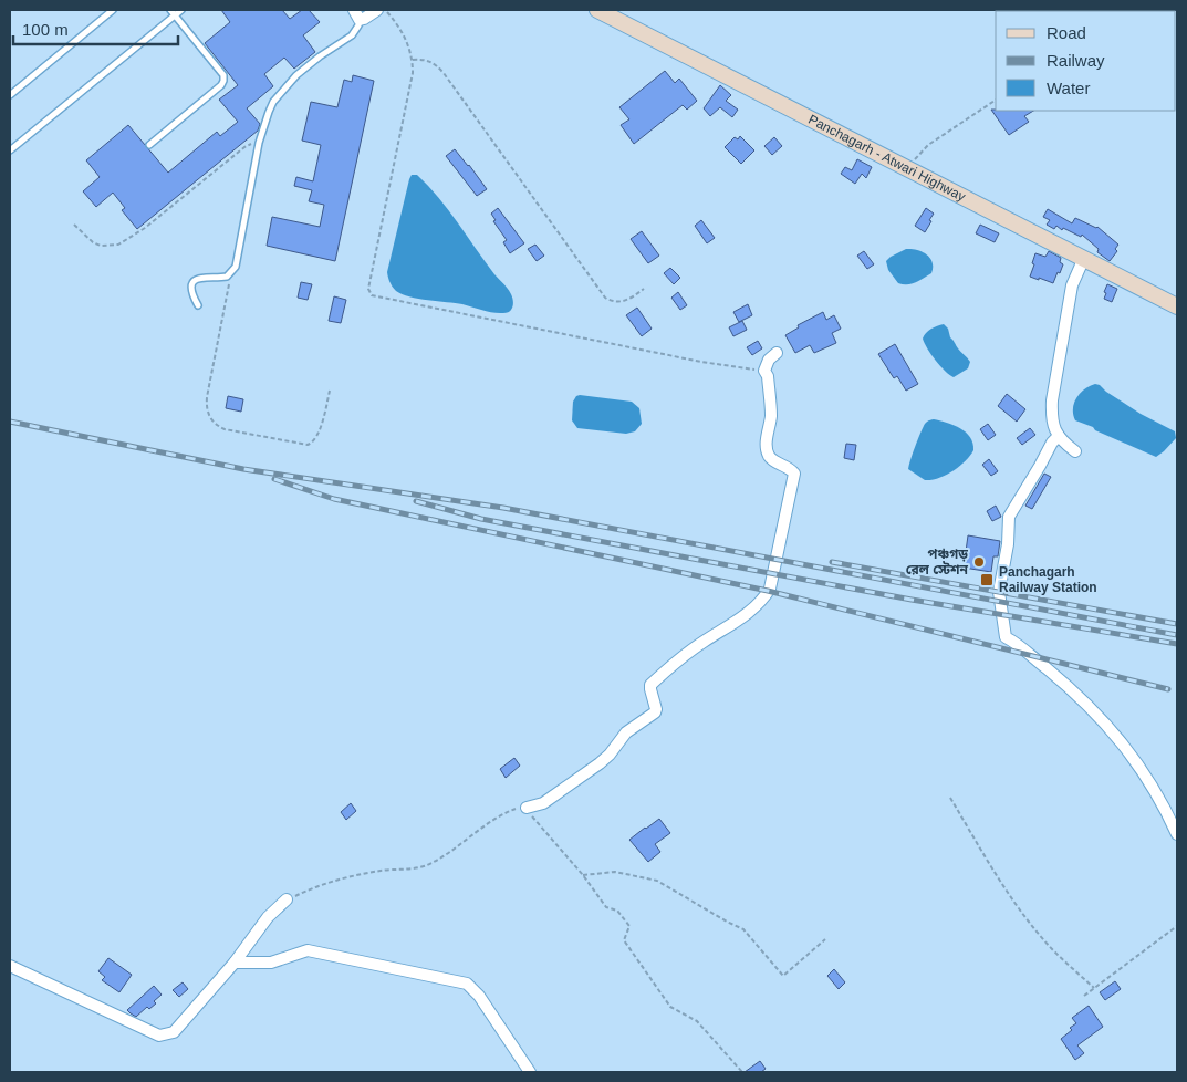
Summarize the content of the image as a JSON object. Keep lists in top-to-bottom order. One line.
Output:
{"streets":{"main road":["Panchagarh - Atwari Highway"]},"places":{"other":["পঞ্চগড় রেল স্টেশন"],"transit":["Panchagarh Railway Station"]},"legend":["Road","Railway","Water"],"scale_bar":"100 m"}
